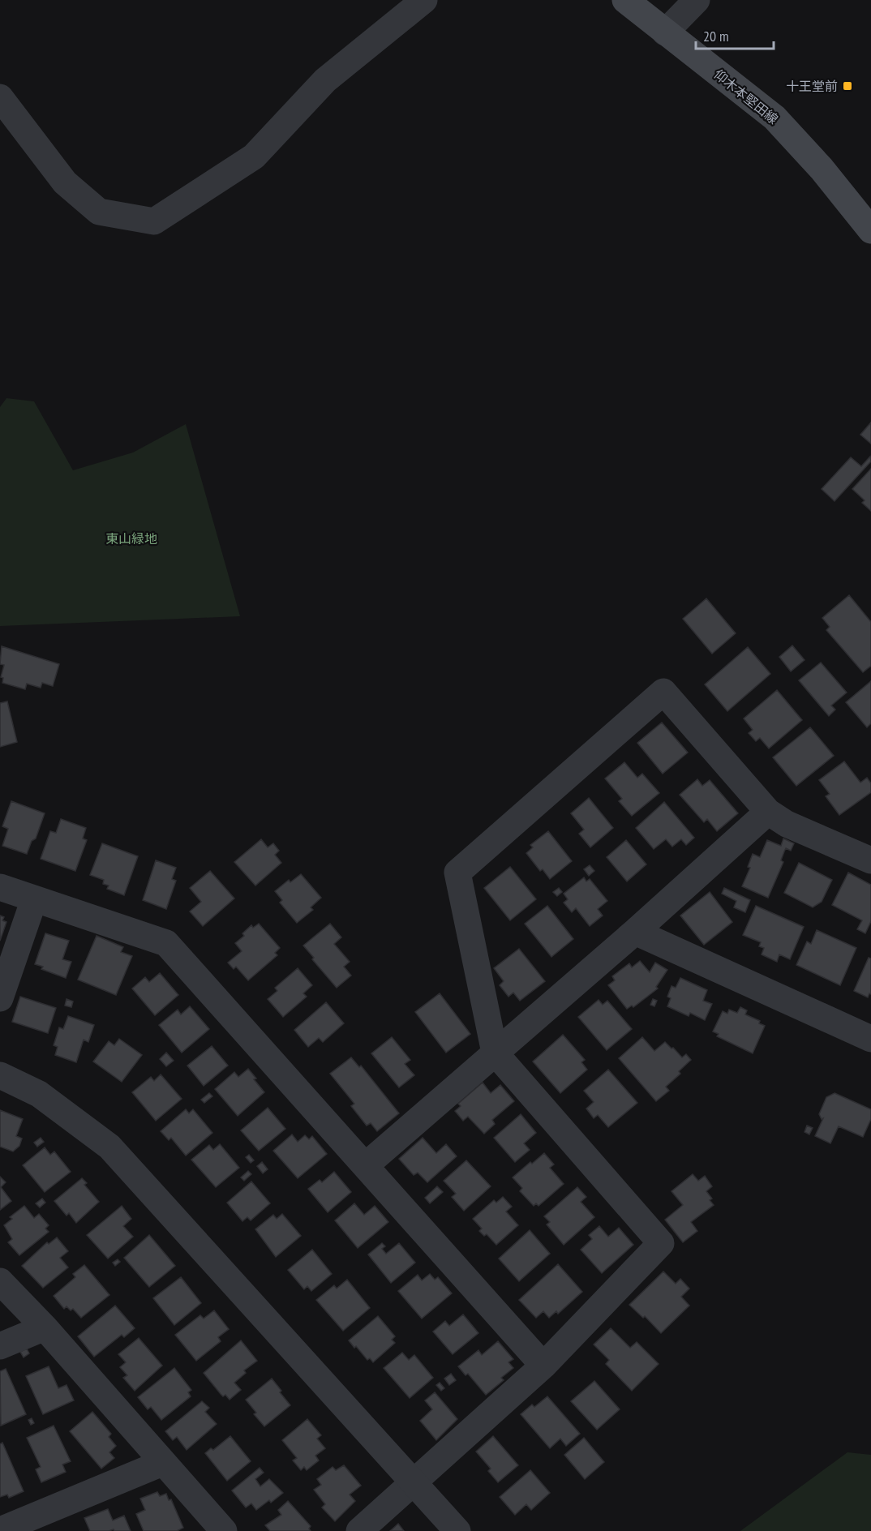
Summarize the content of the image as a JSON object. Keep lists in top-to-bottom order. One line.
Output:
{"streets":{"main road":["仰木本堅田線"]},"parks":["東山緑地"],"places":{"transit":["十王堂前"]},"scale_bar":"20 m"}
